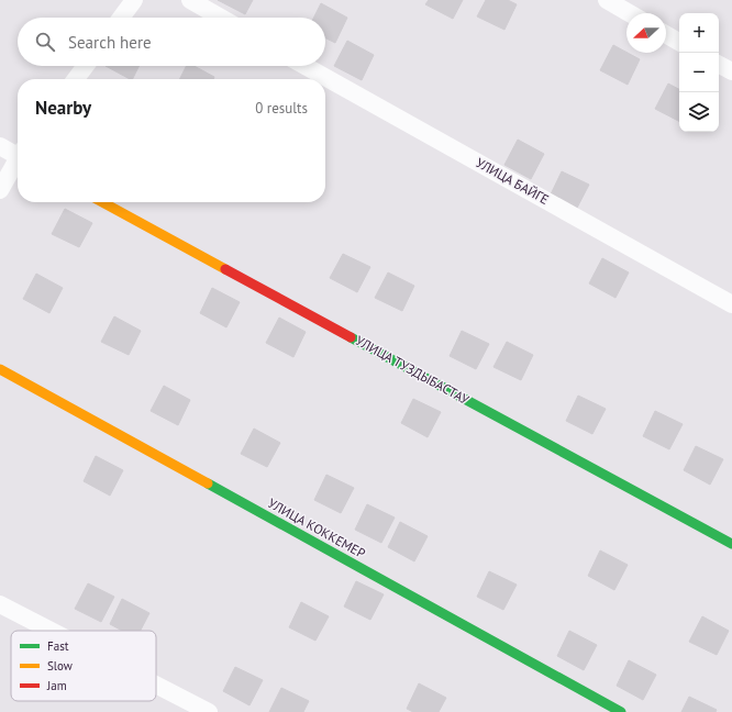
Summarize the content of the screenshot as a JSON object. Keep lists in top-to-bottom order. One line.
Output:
{"streets":{"street":["УЛИЦА БАЙГЕ","УЛИЦА ТУЗДЫБАСТАУ","УЛИЦА КОККЕМЕР"]},"legend":["Fast","Slow","Jam"],"north":"left","page":{"map_buttons":["+","−"],"search":"Search here","heading":["Nearby","0 results"]}}
